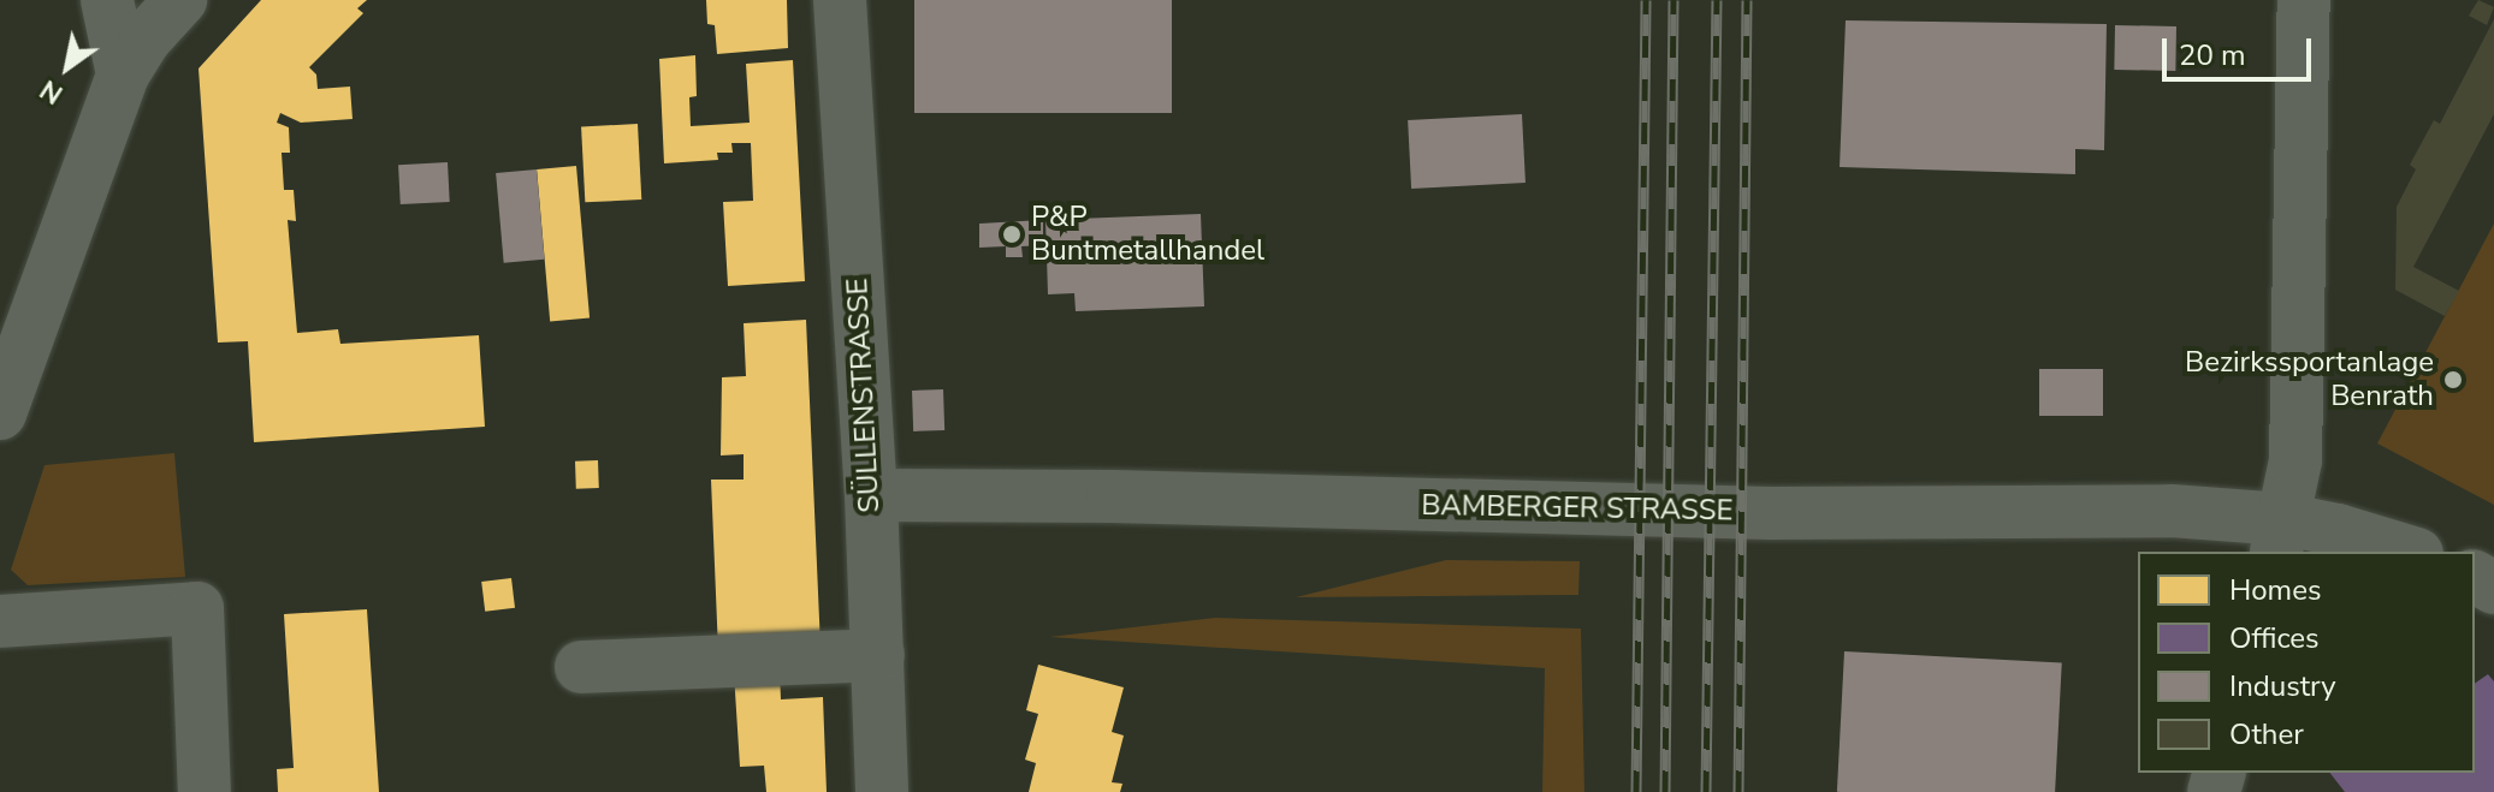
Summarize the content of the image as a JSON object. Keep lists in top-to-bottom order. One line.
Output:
{"streets":{"street":["SÜLLENSTRASSE","BAMBERGER STRASSE"]},"crossings":[["SÜLLENSTRASSE","BAMBERGER STRASSE"]],"places":["P&P Buntmetallhandel","Bezirkssportanlage Benrath"],"legend":["Homes","Offices","Industry","Other"],"scale_bar":"20 m","north":"bottom left"}
